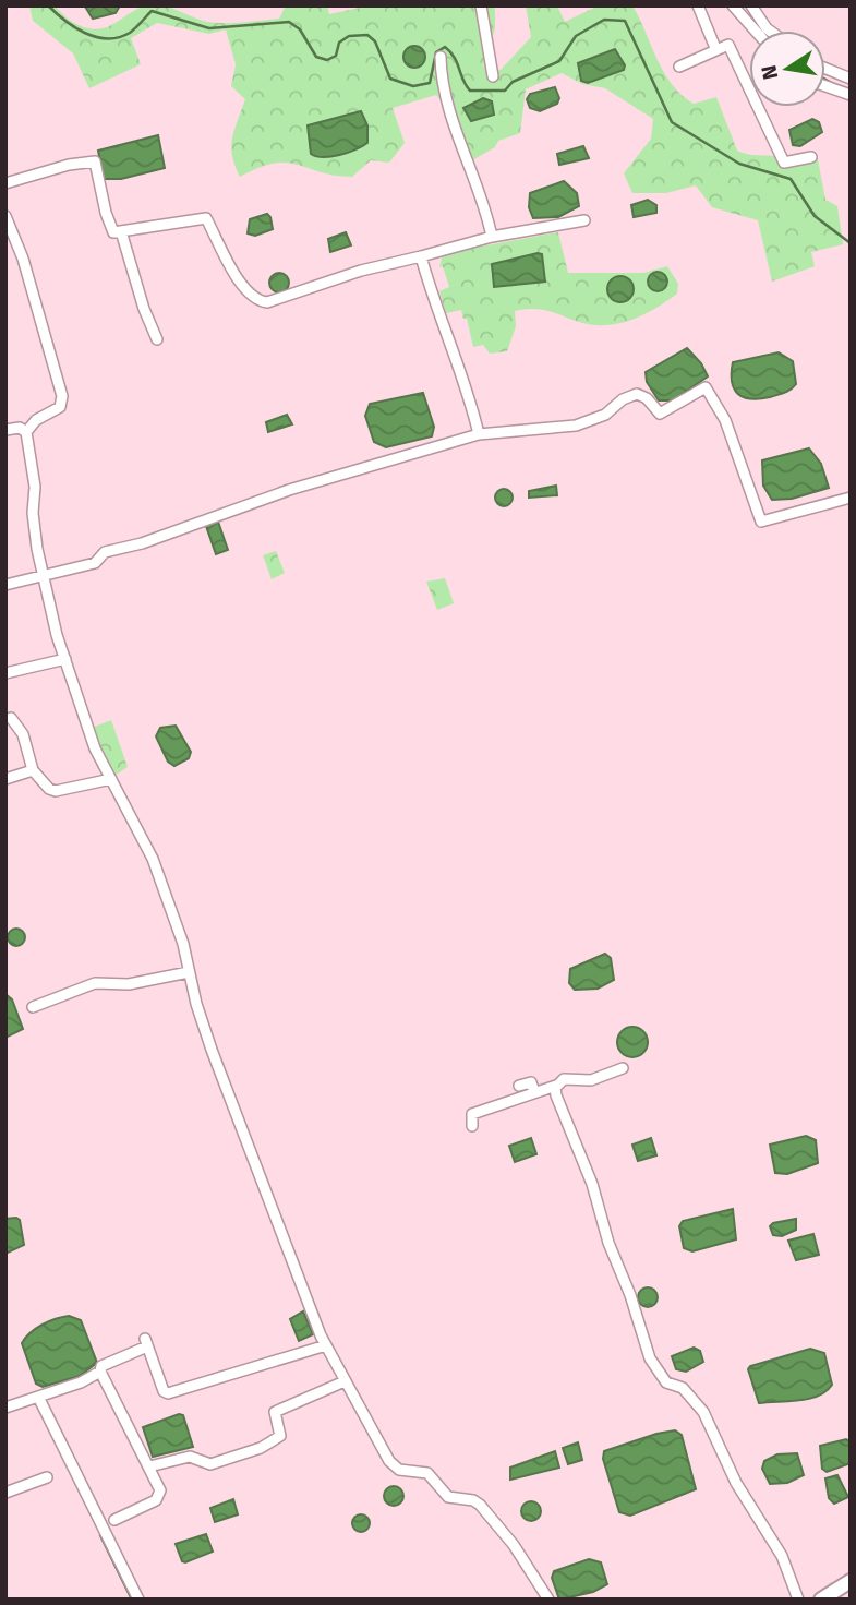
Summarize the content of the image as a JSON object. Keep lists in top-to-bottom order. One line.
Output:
{"north":"left"}
